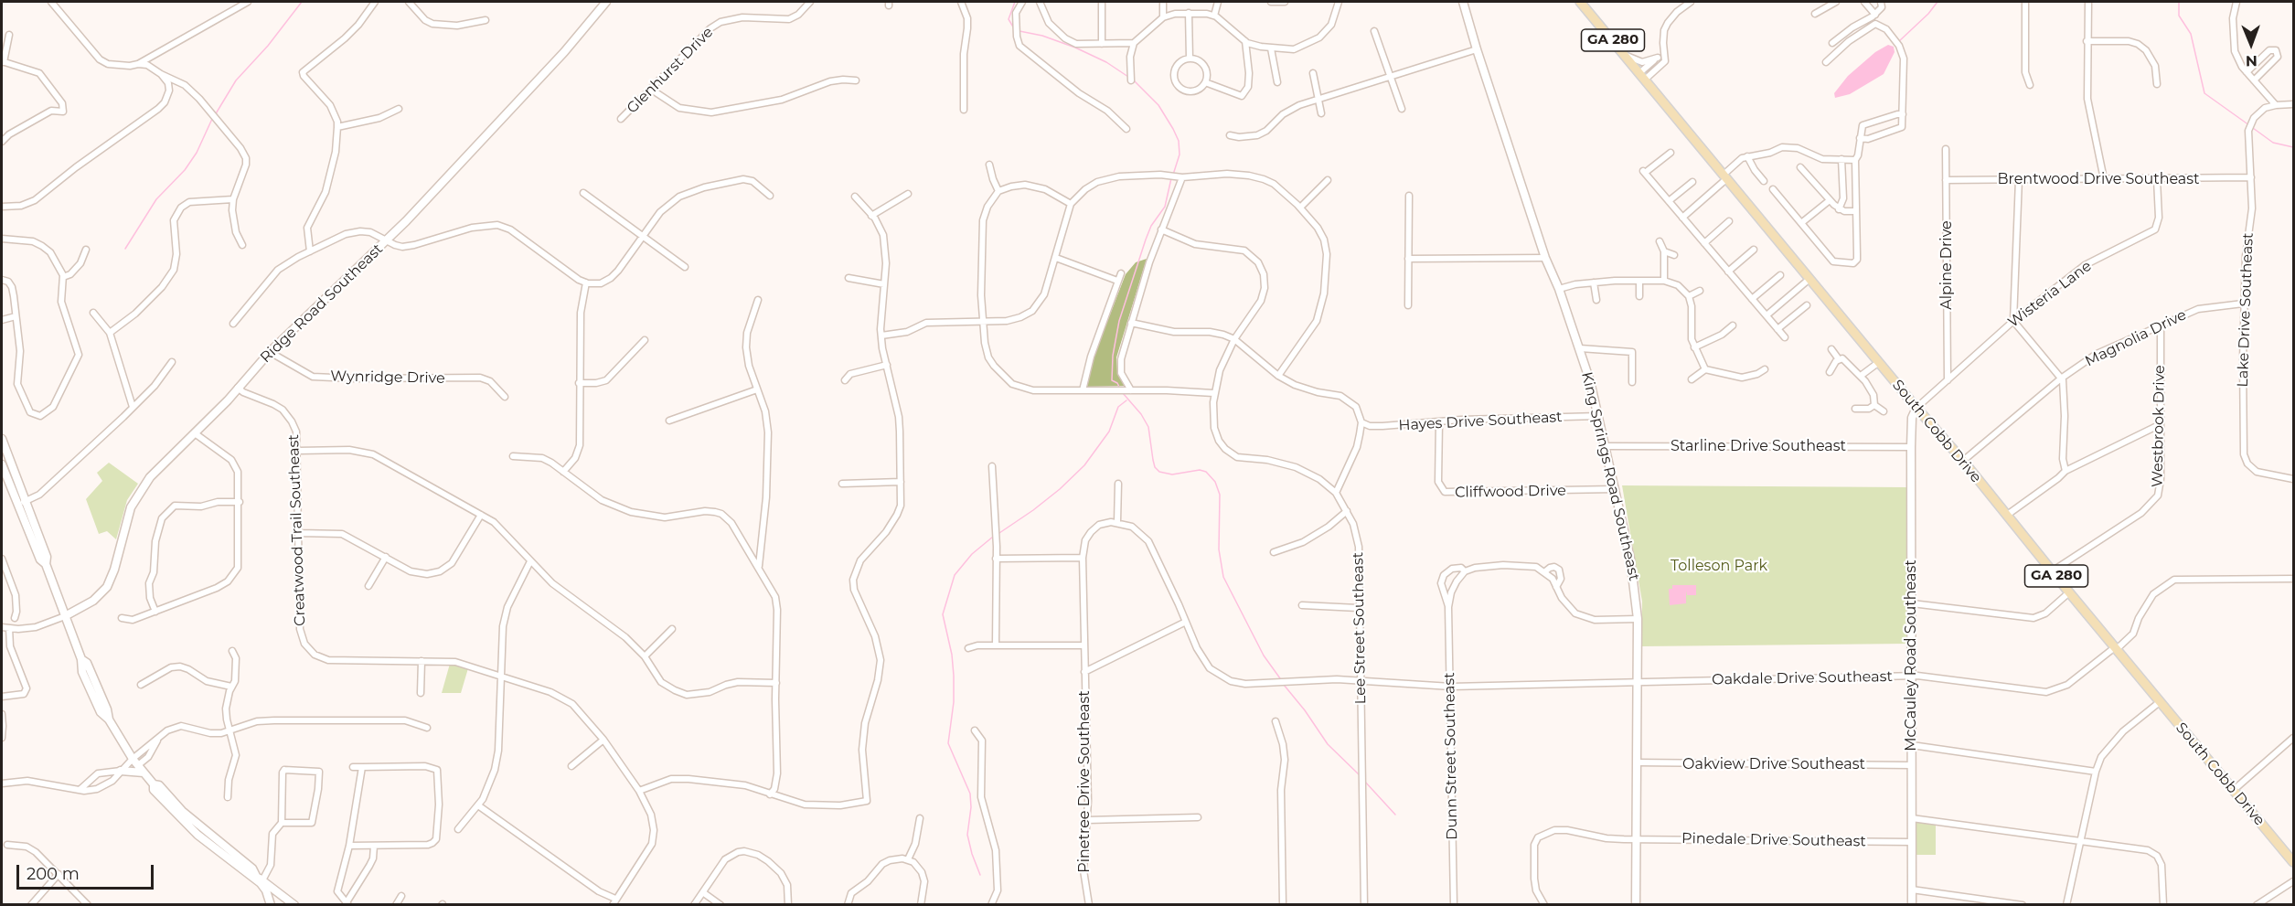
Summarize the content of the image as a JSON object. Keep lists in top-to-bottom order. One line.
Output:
{"streets":{"main road":["GA 280","South Cobb Drive"],"street":["Glenhurst Drive","Brentwood Drive Southeast","Alpine Drive","Wisteria Lane","Ridge Road Southeast","Lake Drive Southeast","Magnolia Drive","Wynridge Drive","Hayes Drive Southeast","Westbrook Drive","Starline Drive Southeast","King Springs Road Southeast","Cliffwood Drive","Creatwood Trail Southeast","Lee Street Southeast","McCauley Road Southeast","Oakdale Drive Southeast","Dunn Street Southeast","Oakview Drive Southeast","Pinetree Drive Southeast","Pinedale Drive Southeast"]},"crossings":[["Brentwood Drive Southeast","Alpine Drive"],["Brentwood Drive Southeast","Wisteria Lane"],["Brentwood Drive Southeast","Lake Drive Southeast"],["Alpine Drive","Wisteria Lane"],["Wisteria Lane","South Cobb Drive"],["Wisteria Lane","McCauley Road Southeast"],["Ridge Road Southeast","Wynridge Drive"],["Ridge Road Southeast","Creatwood Trail Southeast"],["Lake Drive Southeast","Magnolia Drive"],["Magnolia Drive","Westbrook Drive"],["Magnolia Drive","South Cobb Drive"],["Hayes Drive Southeast","King Springs Road Southeast"],["Hayes Drive Southeast","Cliffwood Drive"],["Westbrook Drive","South Cobb Drive"],["South Cobb Drive","McCauley Road Southeast"],["South Cobb Drive","Oakdale Drive Southeast"],["Starline Drive Southeast","King Springs Road Southeast"],["Starline Drive Southeast","McCauley Road Southeast"],["King Springs Road Southeast","Cliffwood Drive"],["King Springs Road Southeast","Oakdale Drive Southeast"],["King Springs Road Southeast","Dunn Street Southeast"],["King Springs Road Southeast","Oakview Drive Southeast"],["King Springs Road Southeast","Pinedale Drive Southeast"],["Lee Street Southeast","Oakdale Drive Southeast"],["McCauley Road Southeast","Oakdale Drive Southeast"],["McCauley Road Southeast","Oakview Drive Southeast"],["McCauley Road Southeast","Pinedale Drive Southeast"],["Oakdale Drive Southeast","Dunn Street Southeast"],["Oakdale Drive Southeast","Pinetree Drive Southeast"]],"parks":["Tolleson Park"],"scale_bar":"200 m","north":"bottom"}
